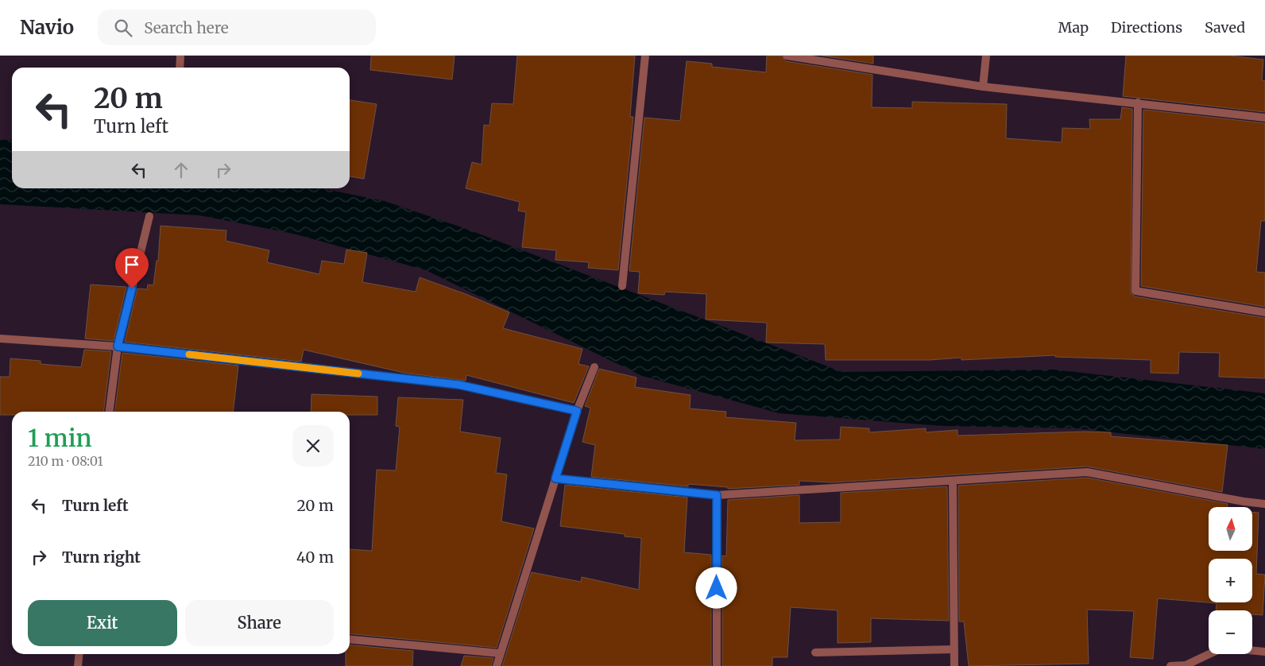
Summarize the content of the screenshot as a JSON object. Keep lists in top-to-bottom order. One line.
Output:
{"north":"top","page":{"header":"Navio","search":"Search here","nav":["Map","Directions","Saved"],"turn":["20 m","Turn left"],"heading":["1 min","210 m · 08:01"],"list":[{"name":"Turn left","value":"20 m"},{"name":"Turn right","value":"40 m"}],"map_buttons":["+","−"],"buttons":["Exit","Share"]}}
